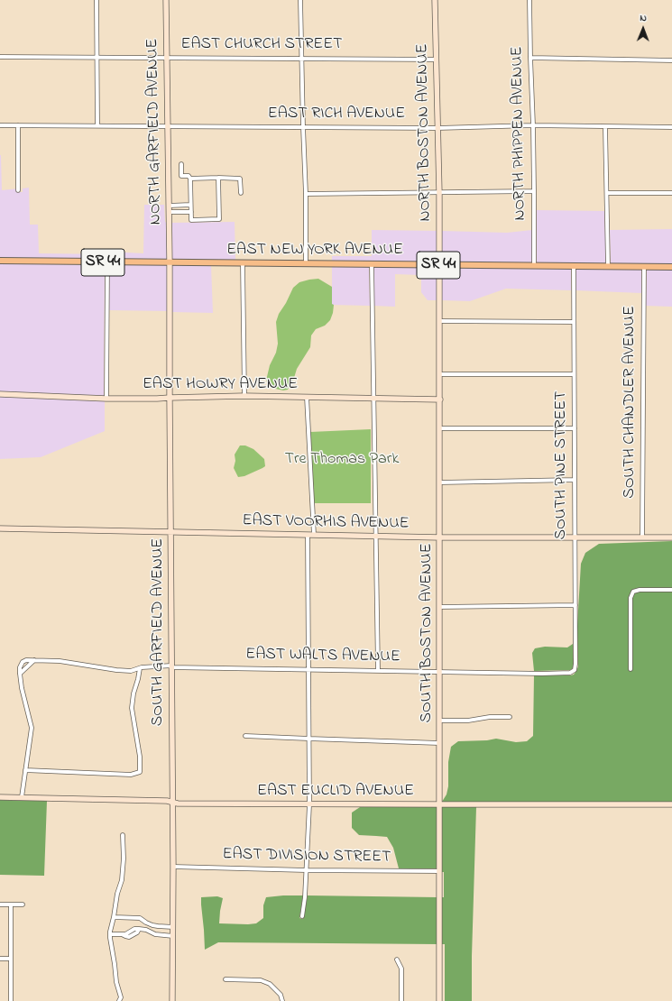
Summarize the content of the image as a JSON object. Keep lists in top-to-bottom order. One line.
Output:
{"streets":{"main road":["EAST NEW YORK AVENUE","SR 44"],"street":["EAST CHURCH STREET","EAST RICH AVENUE","NORTH GARFIELD AVENUE","NORTH BOSTON AVENUE","NORTH PHIPPEN AVENUE","EAST HOWRY AVENUE","SOUTH CHANDLER AVENUE","SOUTH PINE STREET","EAST VOORHIS AVENUE","SOUTH GARFIELD AVENUE","SOUTH BOSTON AVENUE","EAST WALTS AVENUE","EAST EUCLID AVENUE","EAST DIVISION STREET"]},"crossings":[["EAST CHURCH STREET","NORTH GARFIELD AVENUE"],["EAST CHURCH STREET","NORTH BOSTON AVENUE"],["EAST RICH AVENUE","NORTH GARFIELD AVENUE"],["EAST RICH AVENUE","NORTH BOSTON AVENUE"],["EAST RICH AVENUE","NORTH PHIPPEN AVENUE"],["NORTH GARFIELD AVENUE","EAST NEW YORK AVENUE"],["NORTH GARFIELD AVENUE","SOUTH GARFIELD AVENUE"],["NORTH BOSTON AVENUE","EAST NEW YORK AVENUE"],["NORTH BOSTON AVENUE","SOUTH BOSTON AVENUE"],["NORTH PHIPPEN AVENUE","EAST NEW YORK AVENUE"],["EAST NEW YORK AVENUE","SOUTH CHANDLER AVENUE"],["EAST NEW YORK AVENUE","SOUTH PINE STREET"],["EAST NEW YORK AVENUE","SOUTH GARFIELD AVENUE"],["EAST NEW YORK AVENUE","SOUTH BOSTON AVENUE"],["EAST HOWRY AVENUE","SOUTH GARFIELD AVENUE"],["EAST HOWRY AVENUE","SOUTH BOSTON AVENUE"],["SOUTH CHANDLER AVENUE","EAST VOORHIS AVENUE"],["SOUTH PINE STREET","EAST VOORHIS AVENUE"],["SOUTH PINE STREET","EAST WALTS AVENUE"],["EAST VOORHIS AVENUE","SOUTH GARFIELD AVENUE"],["EAST VOORHIS AVENUE","SOUTH BOSTON AVENUE"],["SOUTH GARFIELD AVENUE","EAST WALTS AVENUE"],["SOUTH GARFIELD AVENUE","EAST EUCLID AVENUE"],["SOUTH GARFIELD AVENUE","EAST DIVISION STREET"],["SOUTH BOSTON AVENUE","EAST WALTS AVENUE"],["SOUTH BOSTON AVENUE","EAST EUCLID AVENUE"],["SOUTH BOSTON AVENUE","EAST DIVISION STREET"]],"parks":["Tre Thomas Park"],"north":"top"}
